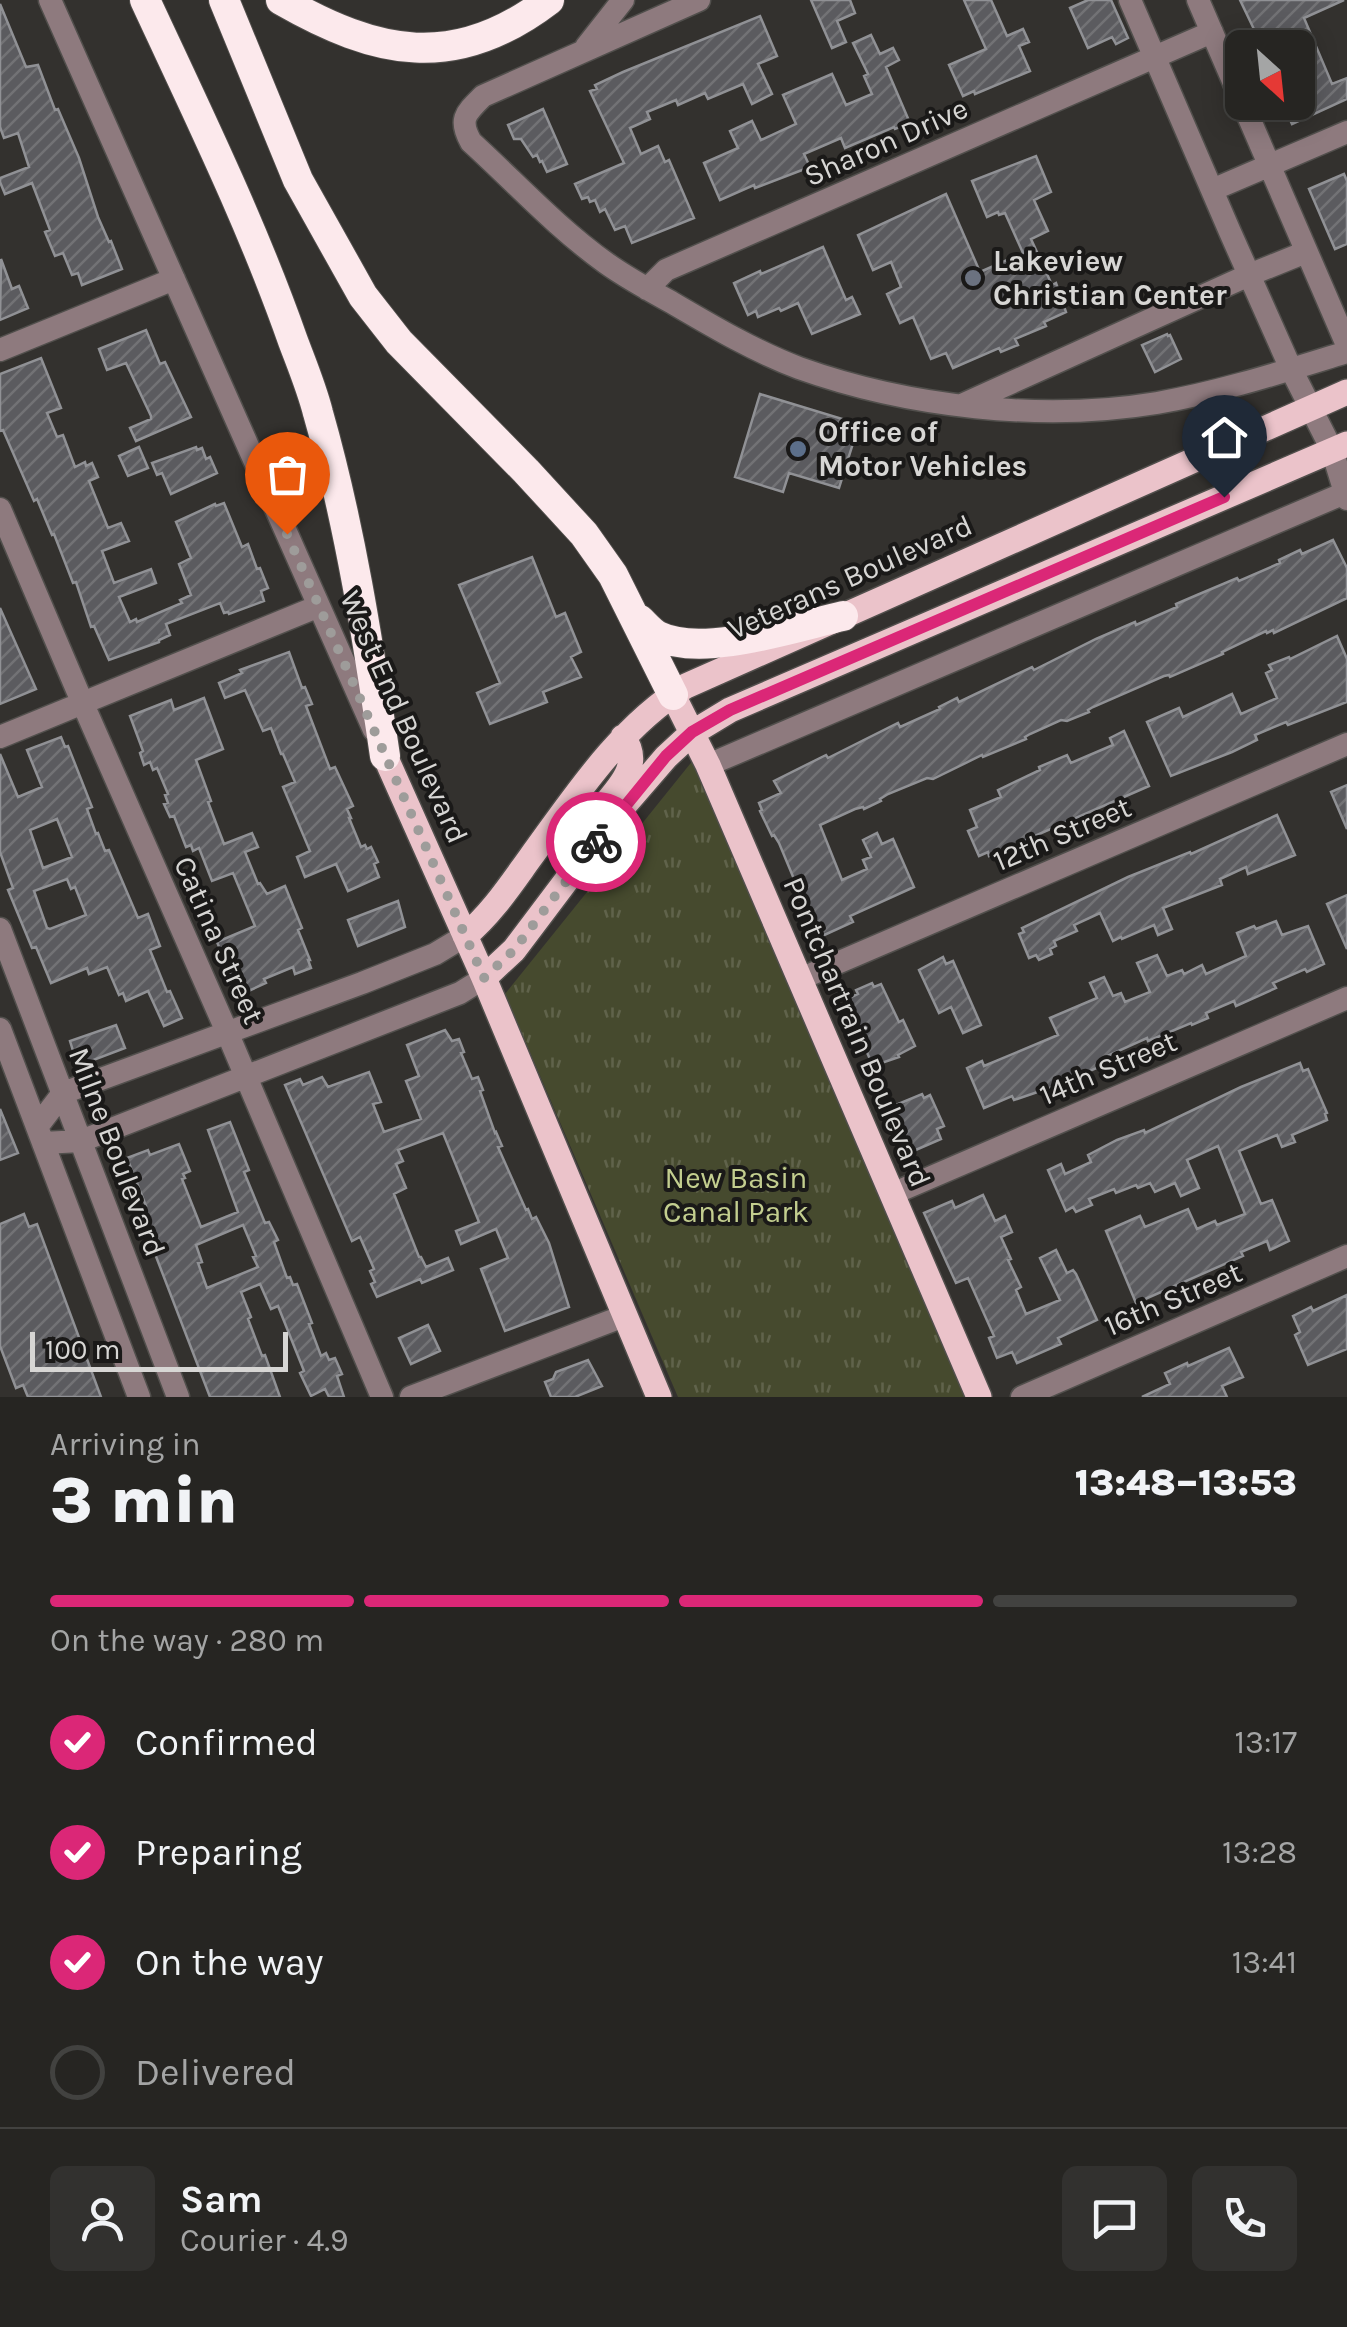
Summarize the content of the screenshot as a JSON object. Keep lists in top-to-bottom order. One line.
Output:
{"streets":{"main road":["Veterans Boulevard","West End Boulevard","Pontchartrain Boulevard"],"street":["Sharon Drive","12th Street","Catina Street","14th Street","Milne Boulevard","16th Street"]},"crossings":[["Veterans Boulevard","West End Boulevard"],["Veterans Boulevard","Pontchartrain Boulevard"],["12th Street","Pontchartrain Boulevard"],["Pontchartrain Boulevard","14th Street"]],"parks":["New Basin Canal Park"],"places":["Lakeview Christian Center","Office of Motor Vehicles"],"scale_bar":"100 m","north":"bottom right","page":{"scale":"100 m","heading":["3 min","Arriving in","13:48–13:53"],"panel":["Sam","Courier · 4.9"],"bar":"On the way · 280 m","list":[["Confirmed","13:17"],["Preparing","13:28"],["On the way","13:41"],"Delivered"]}}
